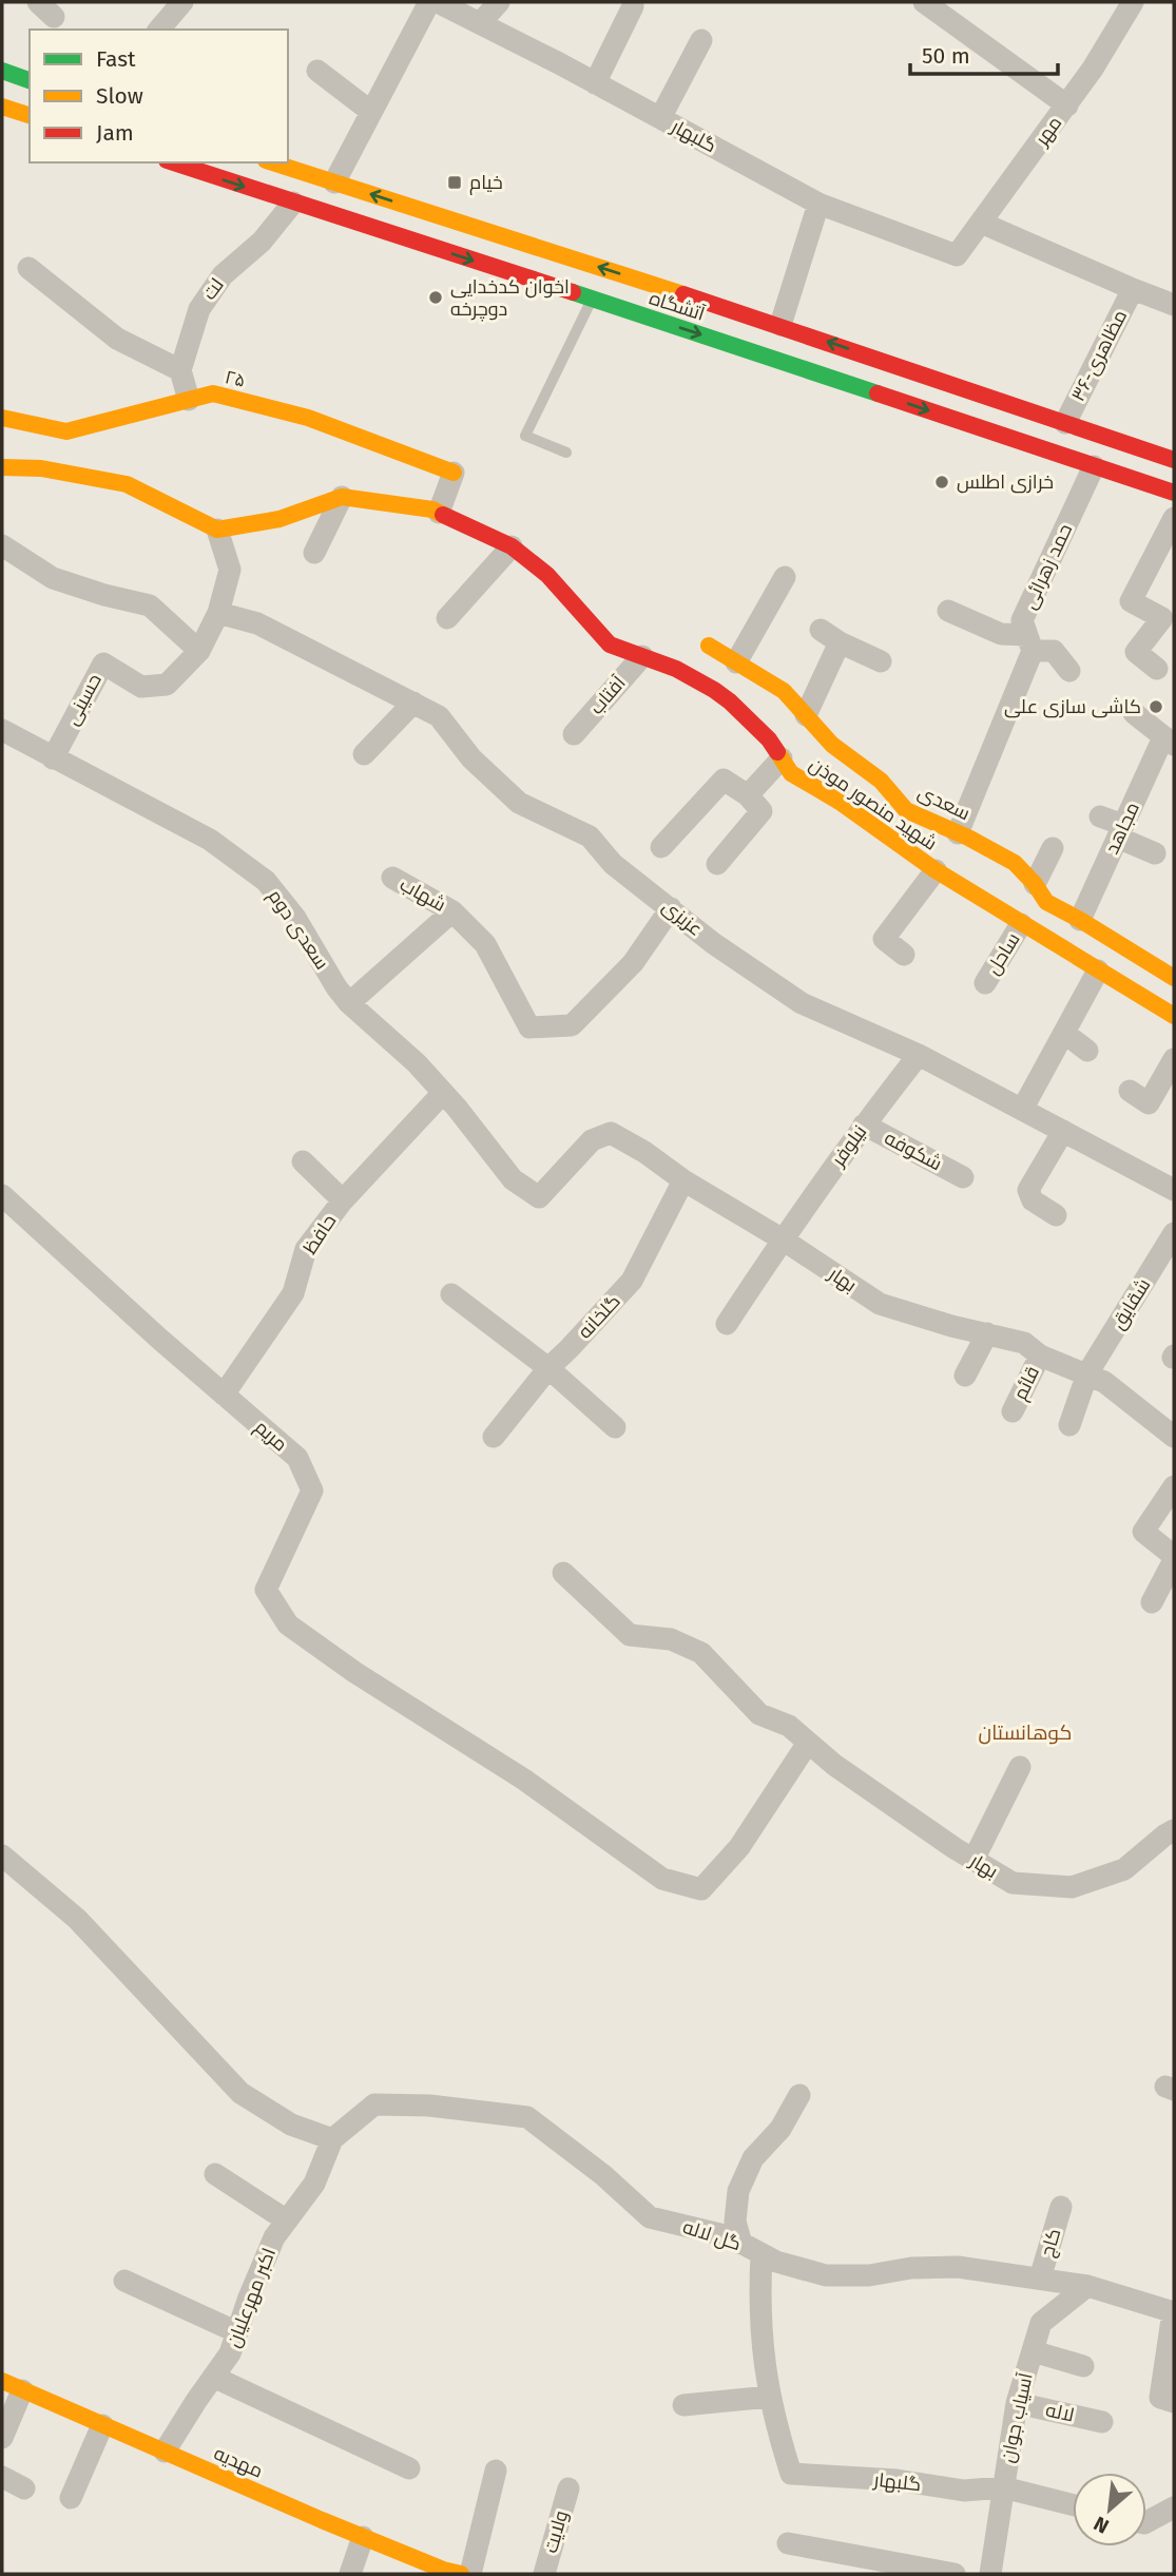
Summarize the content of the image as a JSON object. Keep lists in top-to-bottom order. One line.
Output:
{"streets":{"street":["مهر","گلبهار","لت","آتشگاه","۳۶-مظاهری","۲۵","حمد زهرائی","آفتاب","حسینی","سعدی","شهید منصور موذن","مجاهد","شهاب","عزیزی","سعدی دوم","ساحل","نیلوفر","شکوفه","حافظ","بهار","شقایق","گلخانه","قائم","مریم","گل لاله","کاج","اکبر مهرعلیان","لاله","آسیاب جوان","مهدیه","ولایت"]},"crossings":[["مهر","گلبهار"],["گلبهار","آسیاب جوان"],["لت","آتشگاه"],["آتشگاه","۳۶-مظاهری"],["آتشگاه","حمد زهرائی"],["حمد زهرائی","سعدی"],["آفتاب","شهید منصور موذن"],["حسینی","شهید منصور موذن"],["حسینی","عزیزی"],["حسینی","سعدی دوم"],["سعدی","شهید منصور موذن"],["سعدی","مجاهد"],["شهید منصور موذن","ساحل"],["شهاب","عزیزی"],["عزیزی","نیلوفر"],["سعدی دوم","حافظ"],["سعدی دوم","بهار"],["نیلوفر","شکوفه"],["نیلوفر","بهار"],["حافظ","مریم"],["بهار","شقایق"],["بهار","گلخانه"],["بهار","قائم"],["بهار","مریم"],["گل لاله","کاج"],["گل لاله","اکبر مهرعلیان"],["گل لاله","آسیاب جوان"],["اکبر مهرعلیان","مهدیه"],["لاله","آسیاب جوان"]],"districts":["کوهانستان"],"places":{"transit":["خیام"],"other":["اخوان کدخدایی دوچرخه","خرازی اطلس","کاشی سازی علی"]},"legend":["Fast","Slow","Jam"],"scale_bar":"50 m","north":"bottom left"}
